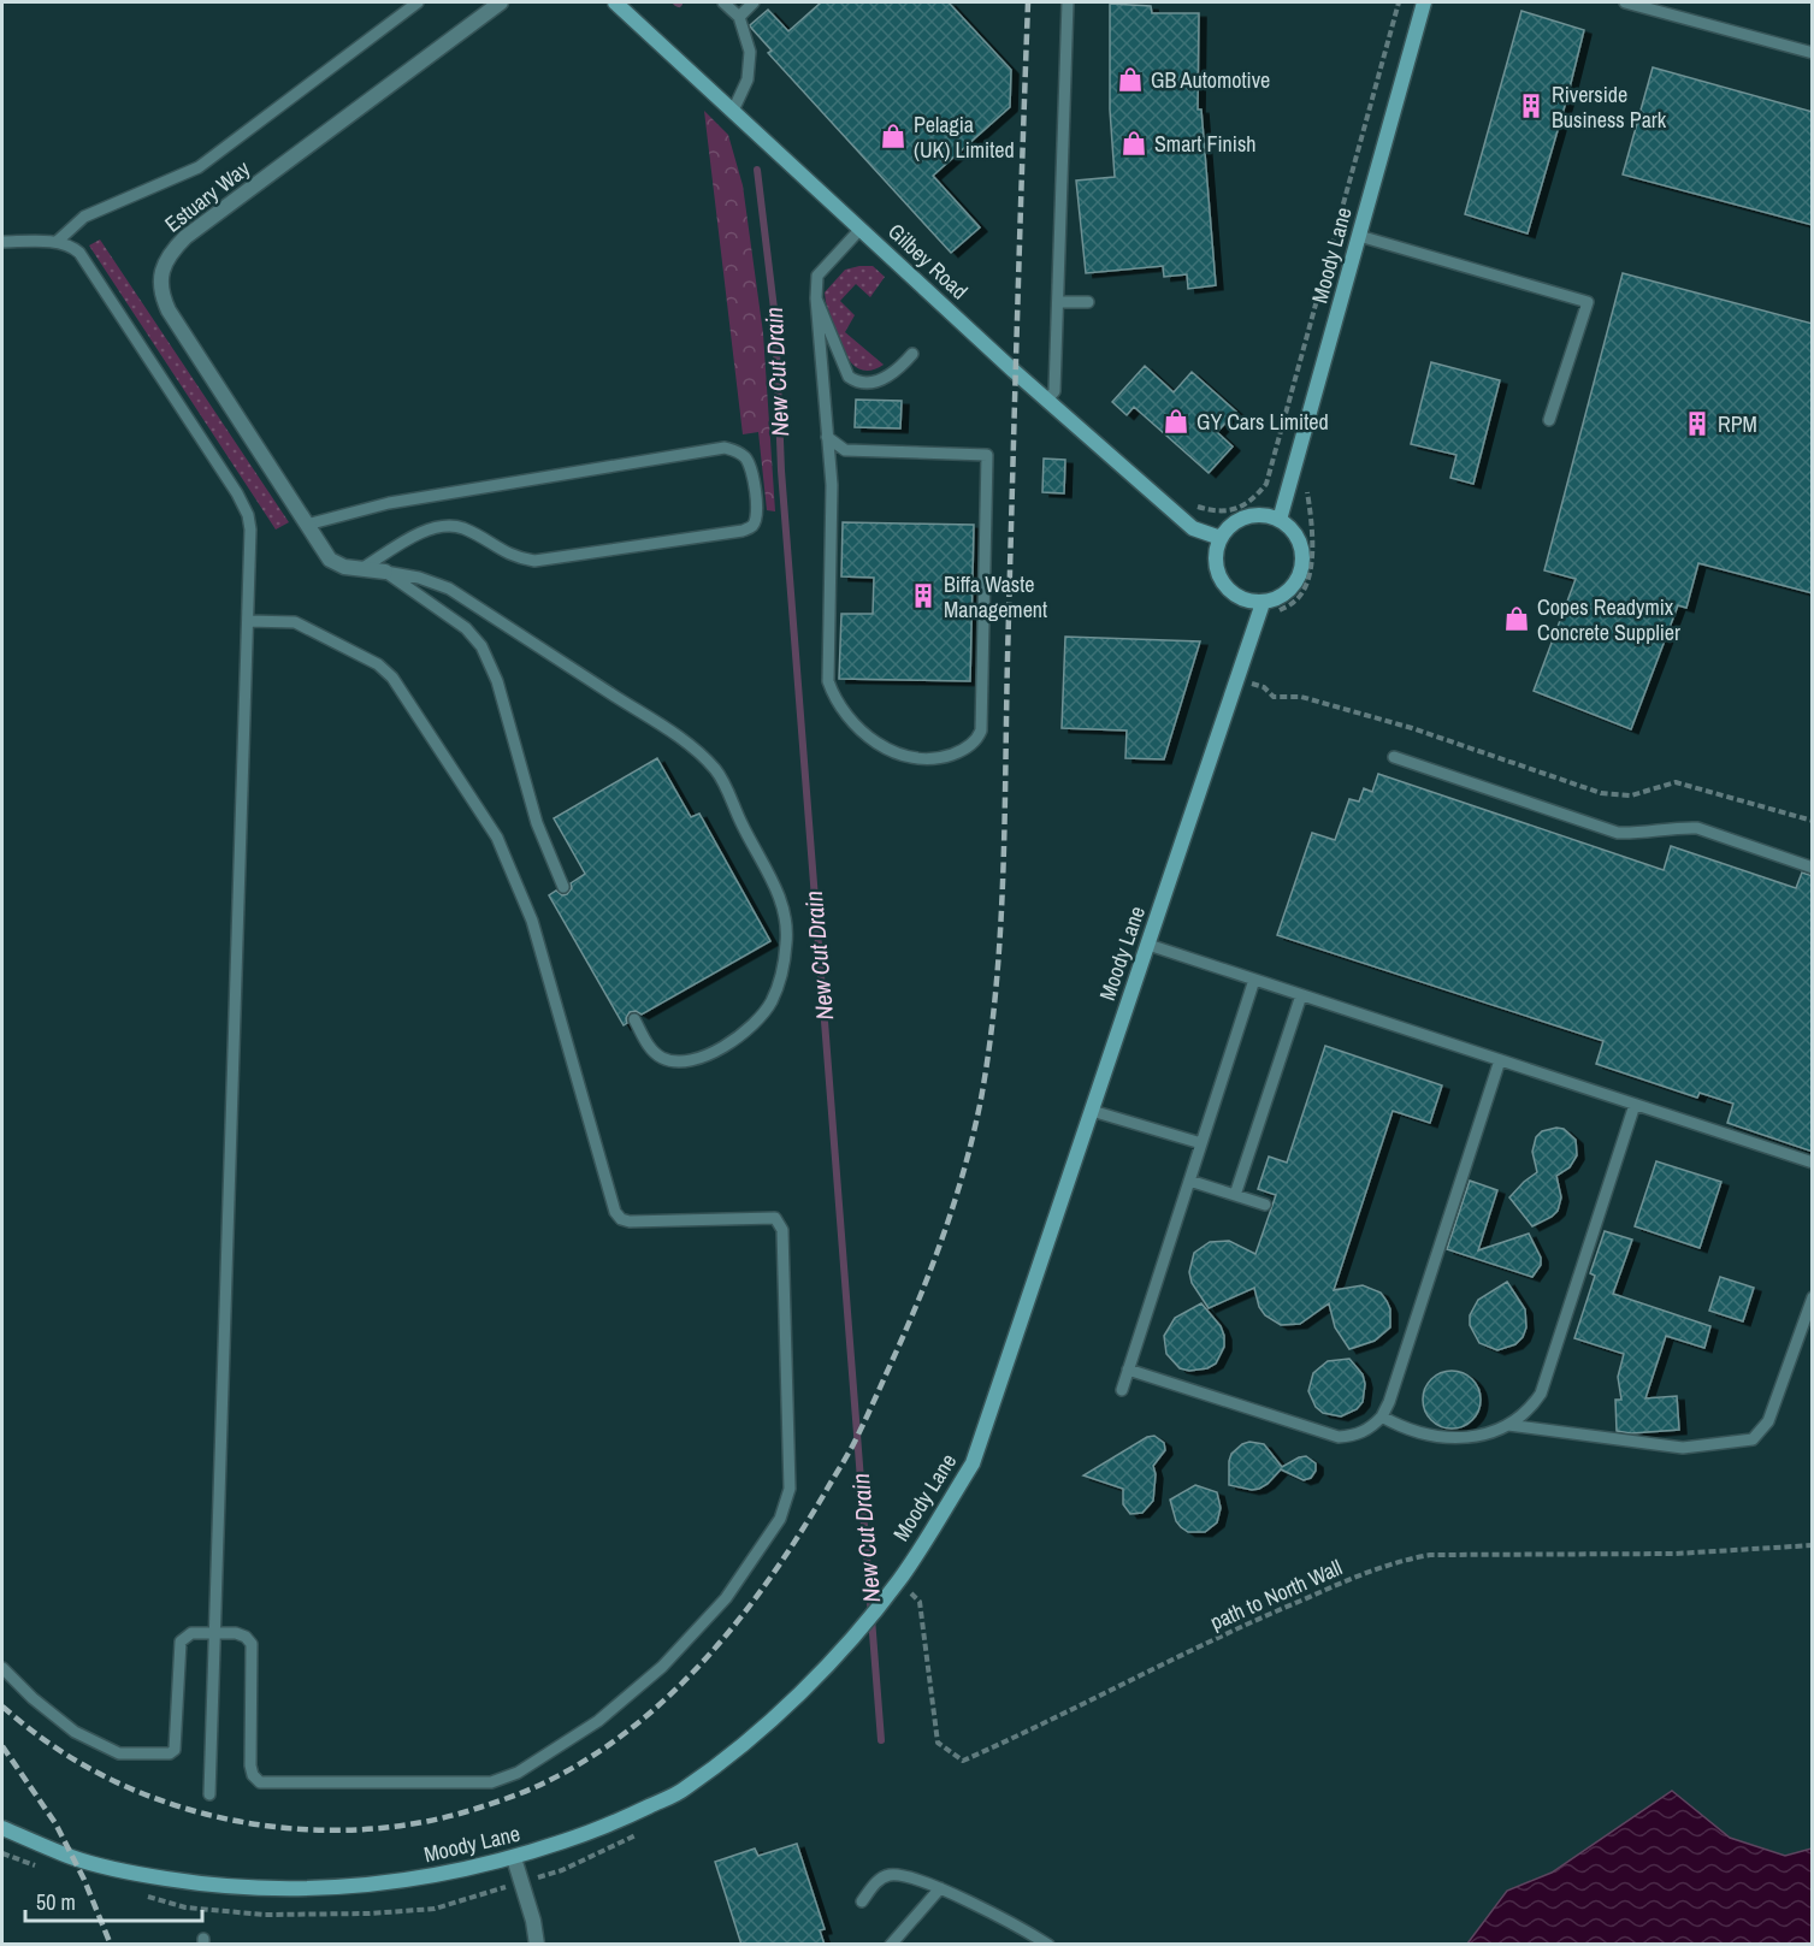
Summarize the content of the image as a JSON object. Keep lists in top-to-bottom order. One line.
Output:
{"streets":{"street":["Estuary Way","Moody Lane","Gilbey Road"],"path":["path to North Wall"]},"crossings":[["Moody Lane","Gilbey Road"]],"water":["New Cut Drain"],"places":{"shop":["GB Automotive","Pelagia (UK) Limited","Smart Finish","GY Cars Limited","Copes Readymix Concrete Supplier"],"building":["Riverside Business Park","RPM","Biffa Waste Management"]},"scale_bar":"50 m"}
